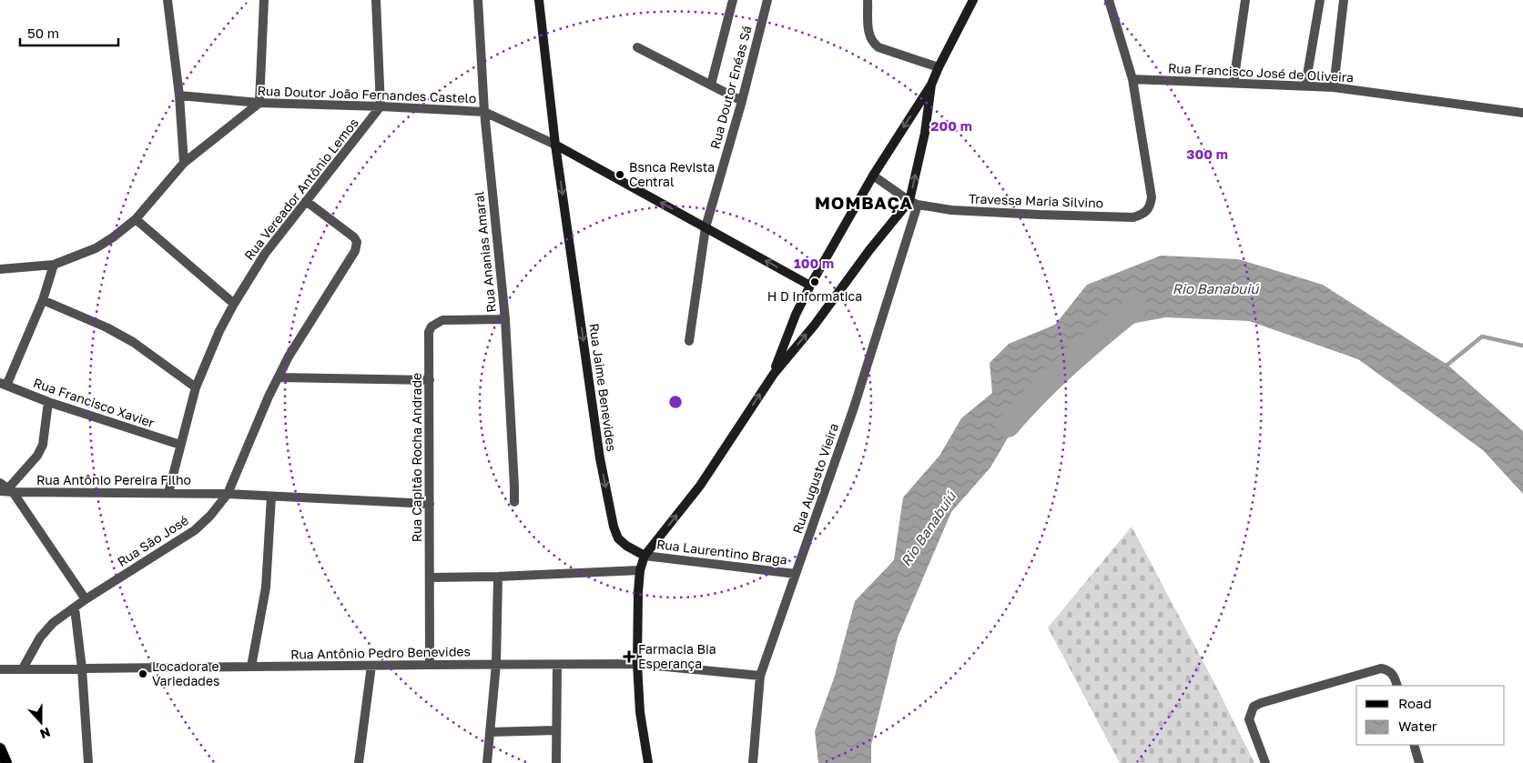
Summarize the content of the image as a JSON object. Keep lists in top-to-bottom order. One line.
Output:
{"streets":{"main road":["Rua Doutor João Fernandes Castelo","Rua Jaime Benevides"],"street":["Rua Francisco José de Oliveira","Rua Doutor Enéas Sá","Rua Vereador Antônio Lemos","Travessa Maria Silvino","Rua Ananias Amaral","Rua Francisco Xavier","Rua Capitão Rocha Andrade","Rua Augusto Vieira","Rua Antônio Pereira Filho","Rua São José","Rua Laurentino Braga","Rua Antônio Pedro Benevides"]},"crossings":[["Rua Francisco José de Oliveira","Travessa Maria Silvino"],["Rua Doutor Enéas Sá","Rua Doutor João Fernandes Castelo"],["Rua Doutor João Fernandes Castelo","Rua Vereador Antônio Lemos"],["Rua Doutor João Fernandes Castelo","Rua Ananias Amaral"],["Rua Doutor João Fernandes Castelo","Rua Jaime Benevides"],["Rua Vereador Antônio Lemos","Rua Francisco Xavier"],["Rua Vereador Antônio Lemos","Rua Antônio Pereira Filho"],["Rua Vereador Antônio Lemos","Rua São José"],["Travessa Maria Silvino","Rua Augusto Vieira"],["Rua Ananias Amaral","Rua Capitão Rocha Andrade"],["Rua Jaime Benevides","Rua Laurentino Braga"],["Rua Capitão Rocha Andrade","Rua Antônio Pedro Benevides"],["Rua Augusto Vieira","Rua Laurentino Braga"],["Rua Augusto Vieira","Rua Antônio Pedro Benevides"],["Rua Antônio Pereira Filho","Rua São José"],["Rua São José","Rua Antônio Pedro Benevides"]],"one_way":["Rua Doutor João Fernandes Castelo","Rua Jaime Benevides"],"districts":["MOMBAÇA"],"water":["Rio Banabuiú"],"places":{"other":["Bsnca Revista Central","H D Informatica","Locadora e Variedades"],"health":["Farmacia Bia Esperança"]},"legend":["Road","Water"],"scale_bar":"50 m","north":"bottom","rings":["200 m","300 m","100 m"]}
